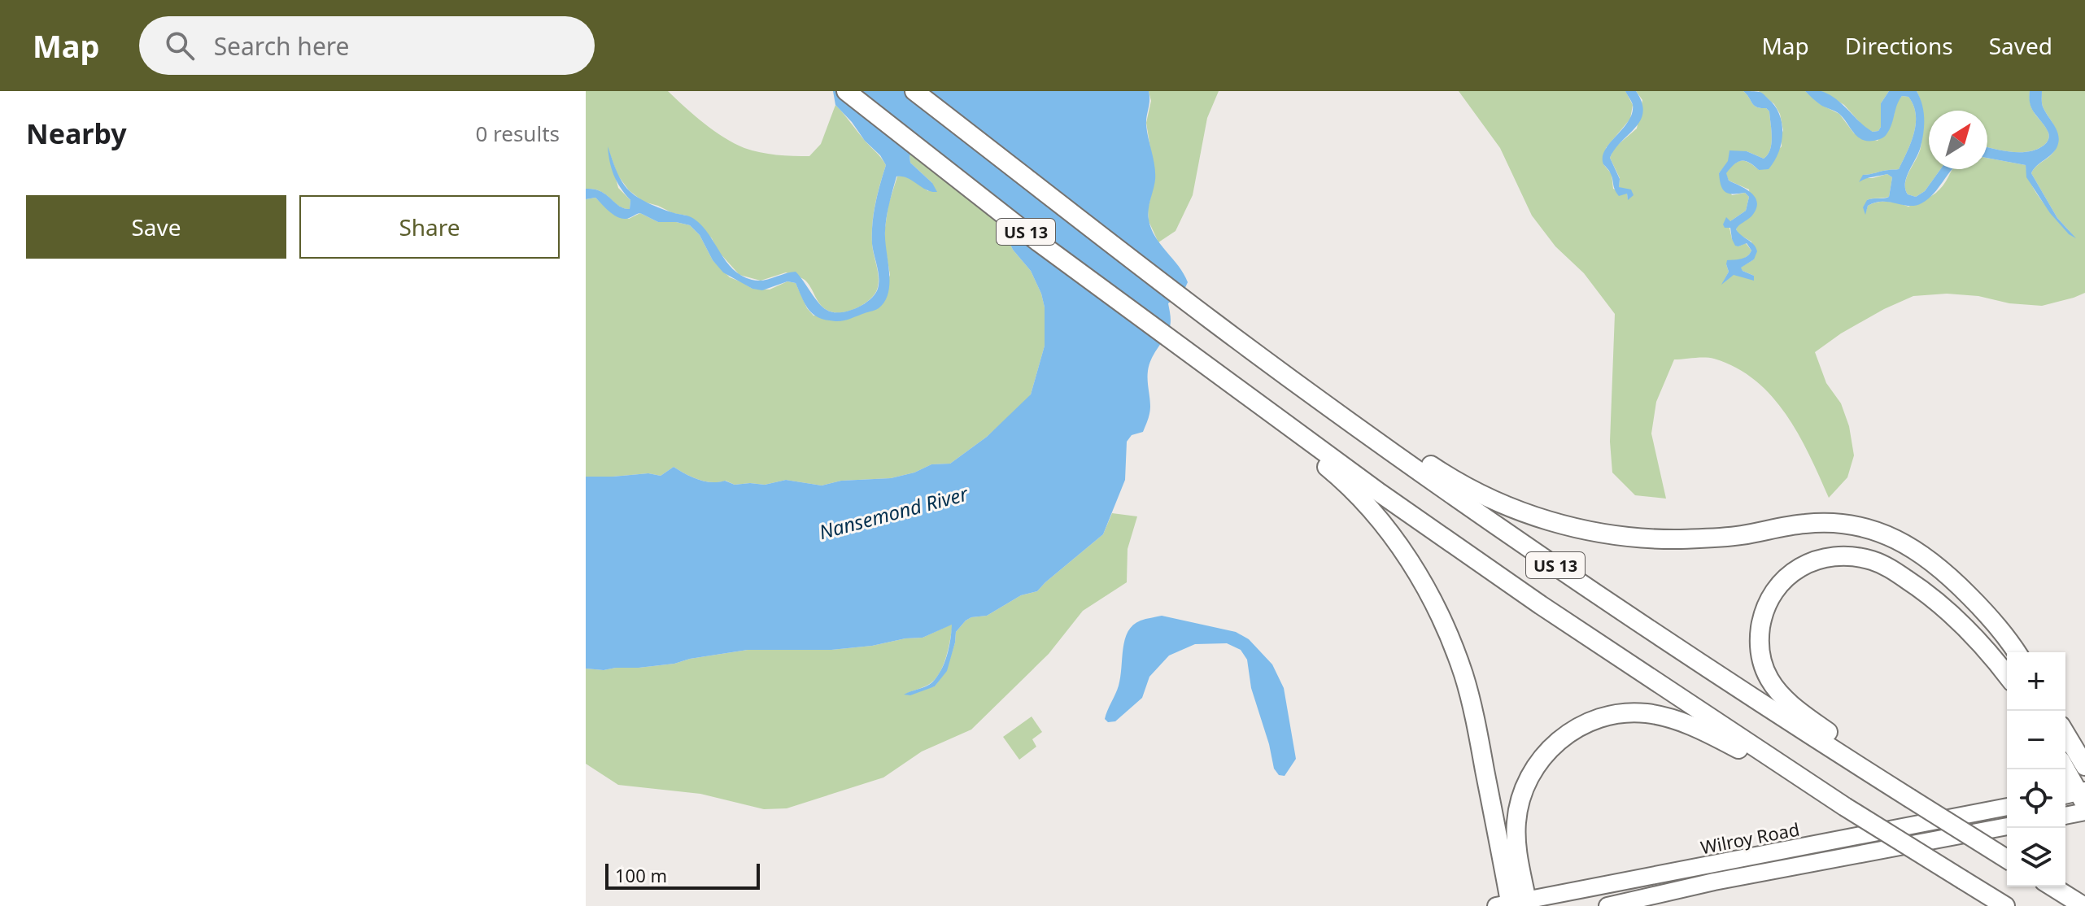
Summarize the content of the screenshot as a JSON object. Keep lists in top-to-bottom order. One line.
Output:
{"streets":{"highway":["US 13"],"main road":["Wilroy Road"]},"water":["Nansemond River"],"scale_bar":"100 m","north":"top right","page":{"header":"Map","search":"Search here","nav":["Map","Directions","Saved"],"heading":["Nearby","0 results"],"buttons":["Save","Share"],"map_buttons":["+","−"],"scale":"100 m"}}
